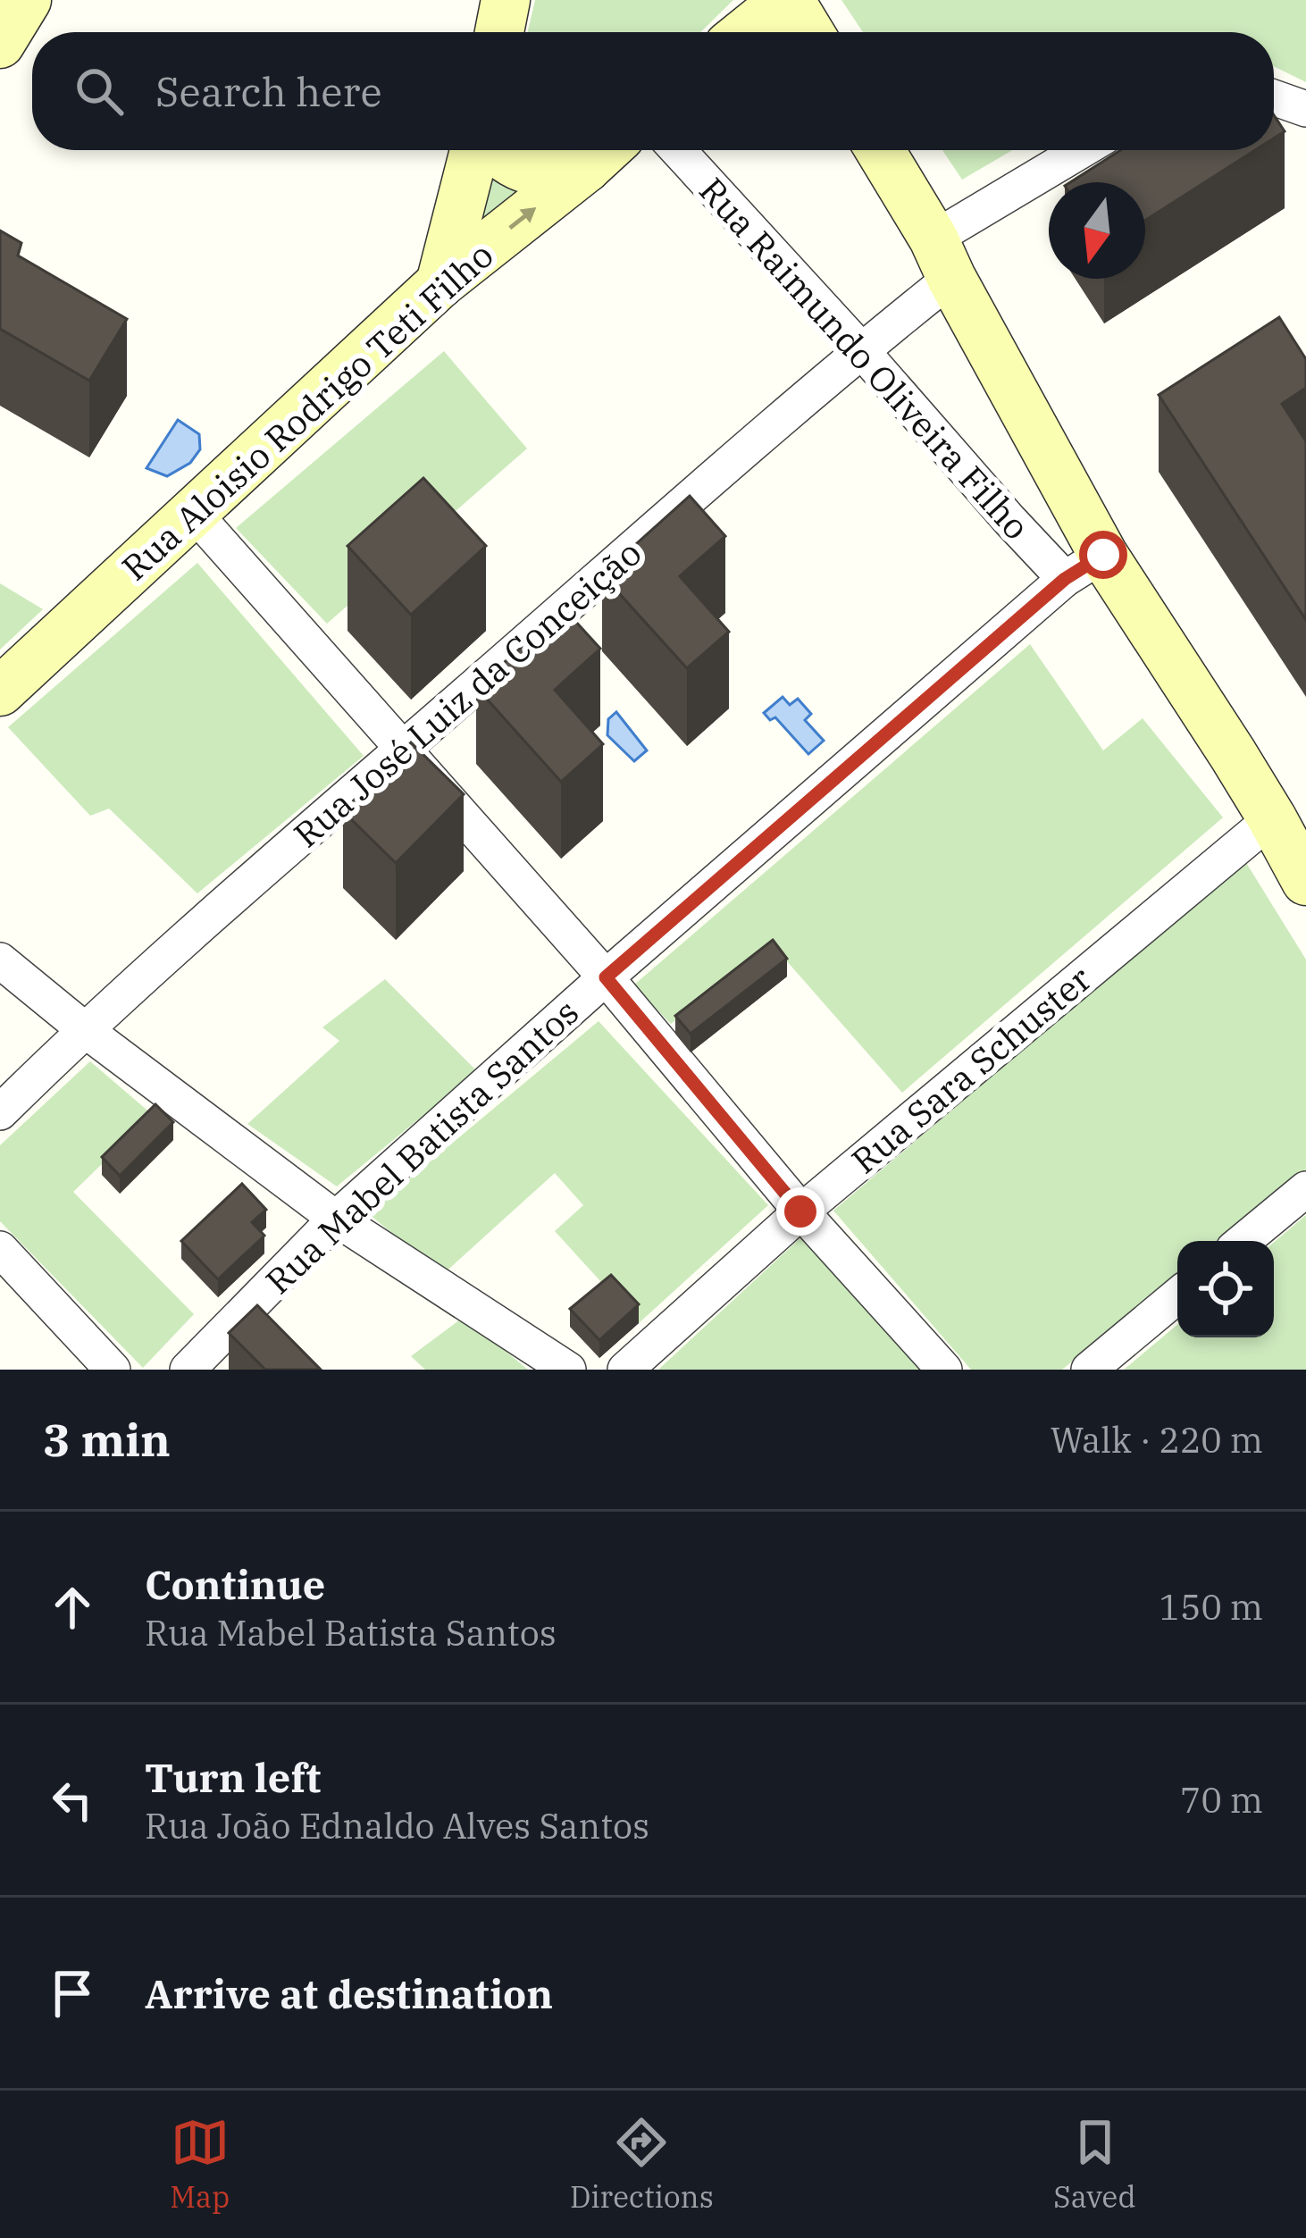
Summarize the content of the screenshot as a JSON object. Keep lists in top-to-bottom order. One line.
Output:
{"streets":{"street":["Rua Raimundo Oliveira Filho","Rua Aloisio Rodrigo Teti Filho","Rua José Luiz da Conceição","Rua Sara Schuster","Rua Mabel Batista Santos"]},"crossings":[["Rua Raimundo Oliveira Filho","Rua José Luiz da Conceição"],["Rua Raimundo Oliveira Filho","Rua Mabel Batista Santos"]],"north":"bottom","page":{"search":"Search here","heading":["3 min","Walk · 220 m"],"list":[["Continue","Rua Mabel Batista Santos","150 m"],["Turn left","Rua João Ednaldo Alves Santos","70 m"],"Arrive at destination"],"nav":["Map","Directions","Saved"]}}
